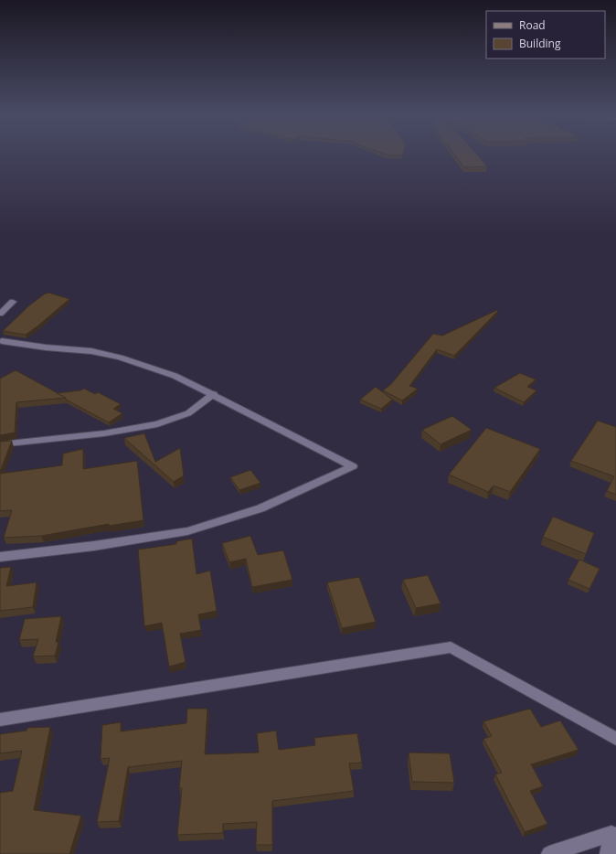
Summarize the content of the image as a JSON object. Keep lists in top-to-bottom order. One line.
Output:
{"legend":["Road","Building"]}
